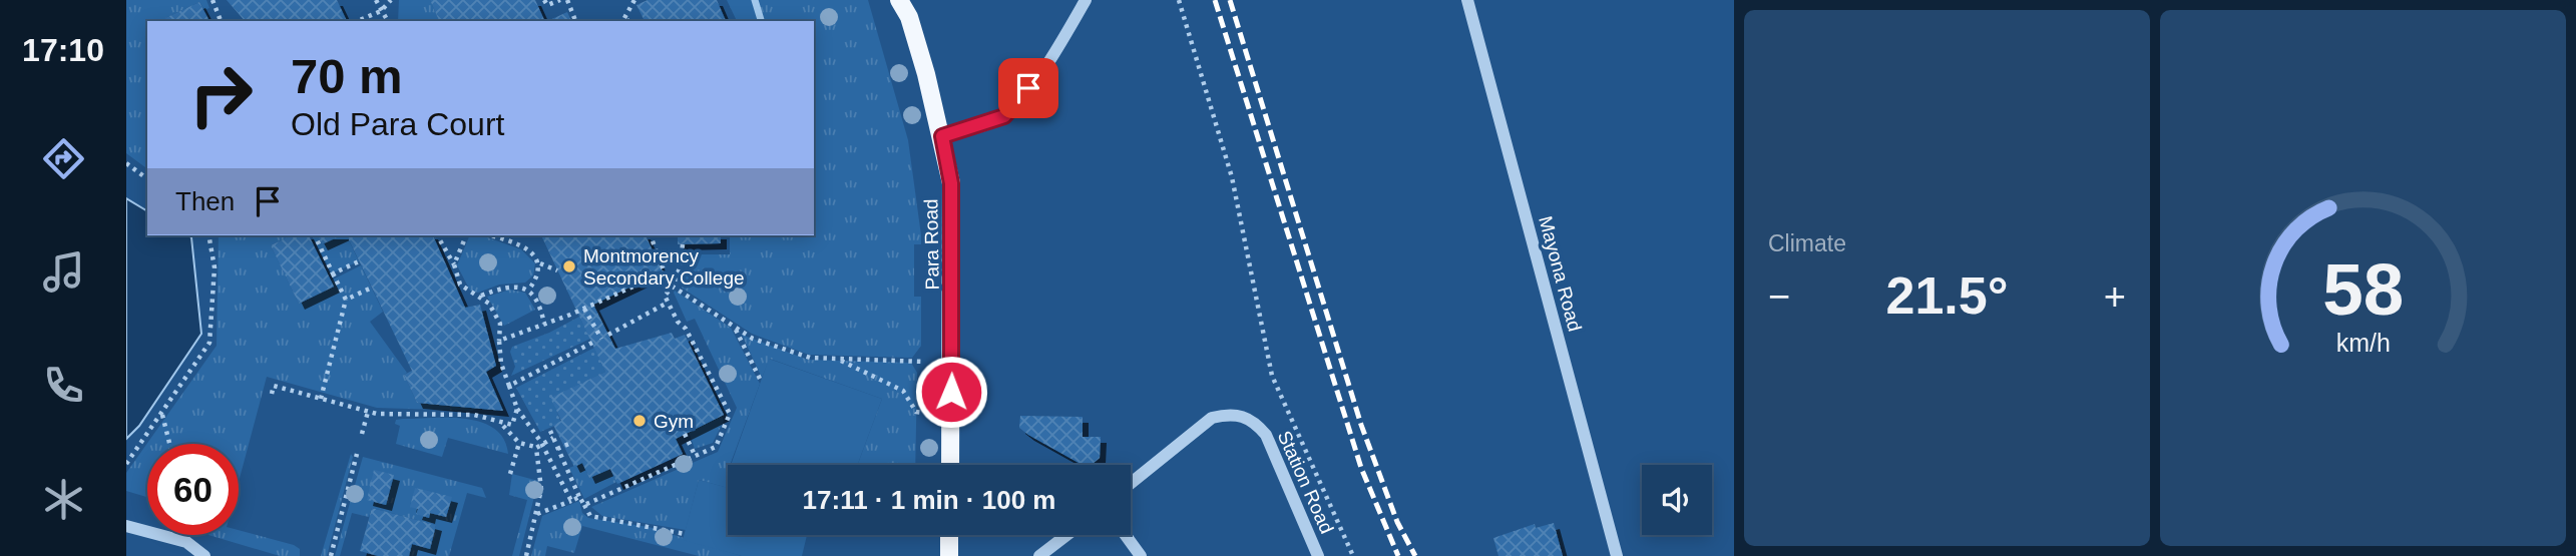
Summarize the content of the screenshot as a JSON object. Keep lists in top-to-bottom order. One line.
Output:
{"streets":{"main road":["Para Road"],"street":["Mayona Road","Station Road"]},"places":["Montmorency Secondary College","Gym"],"page":{"tabs":"17:10","tile":"Climate","turn":["70 m","Old Para Court"],"then":"Then","heat":["−","21.5°","+"],"limit":"60","trip":"17:11 · 1 min · 100 m","gauge":["58","km/h"]}}
